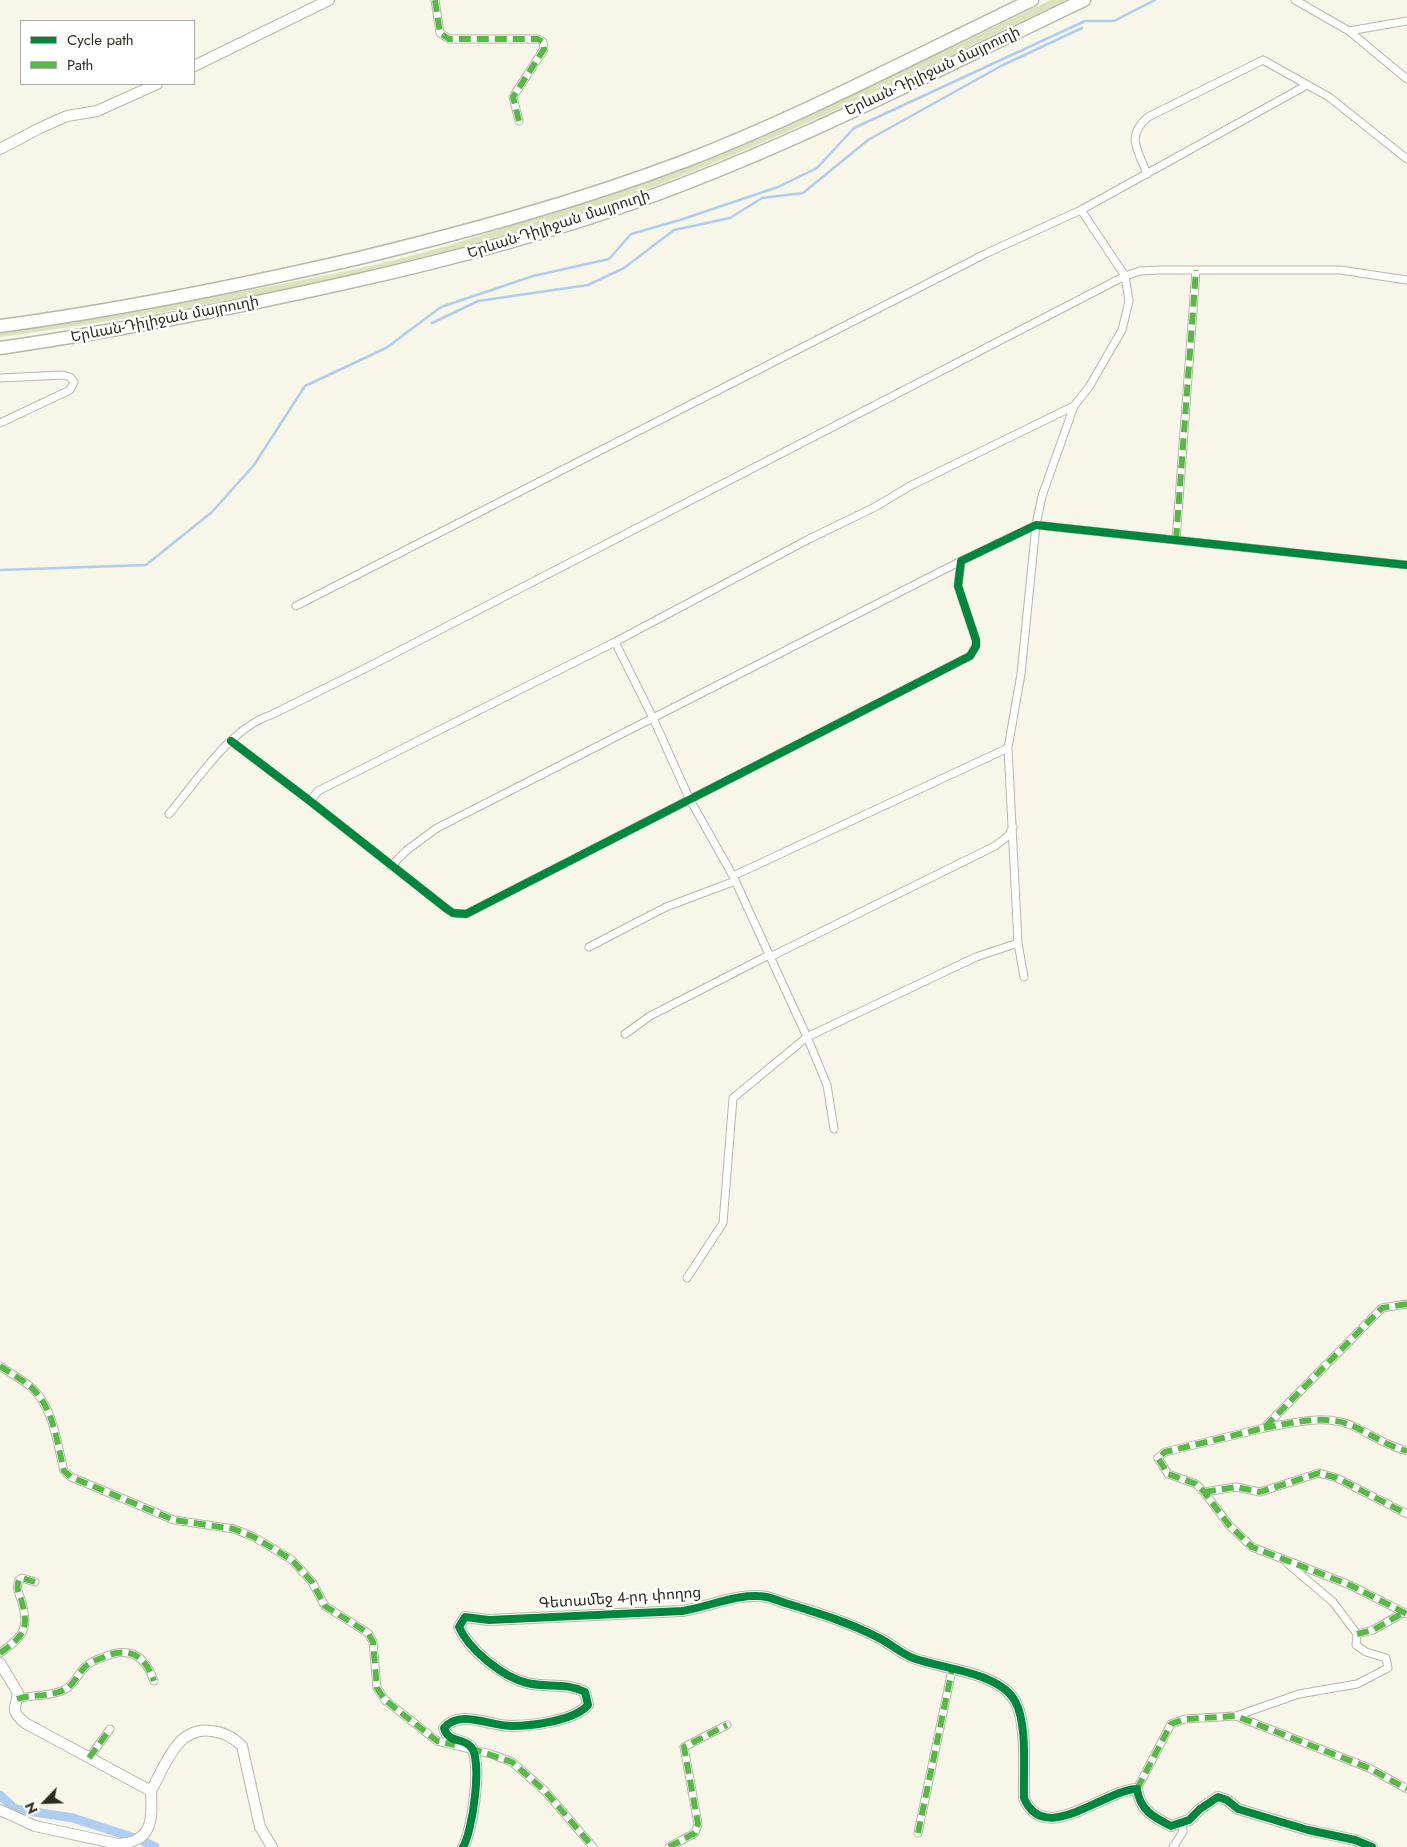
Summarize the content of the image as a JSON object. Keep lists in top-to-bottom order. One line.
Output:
{"streets":{"highway":["Երևան-Դիլիջան մայրուղի"],"street":["Գետամեջ 4-րդ փողոց"]},"legend":["Cycle path","Path"],"north":"bottom left"}
